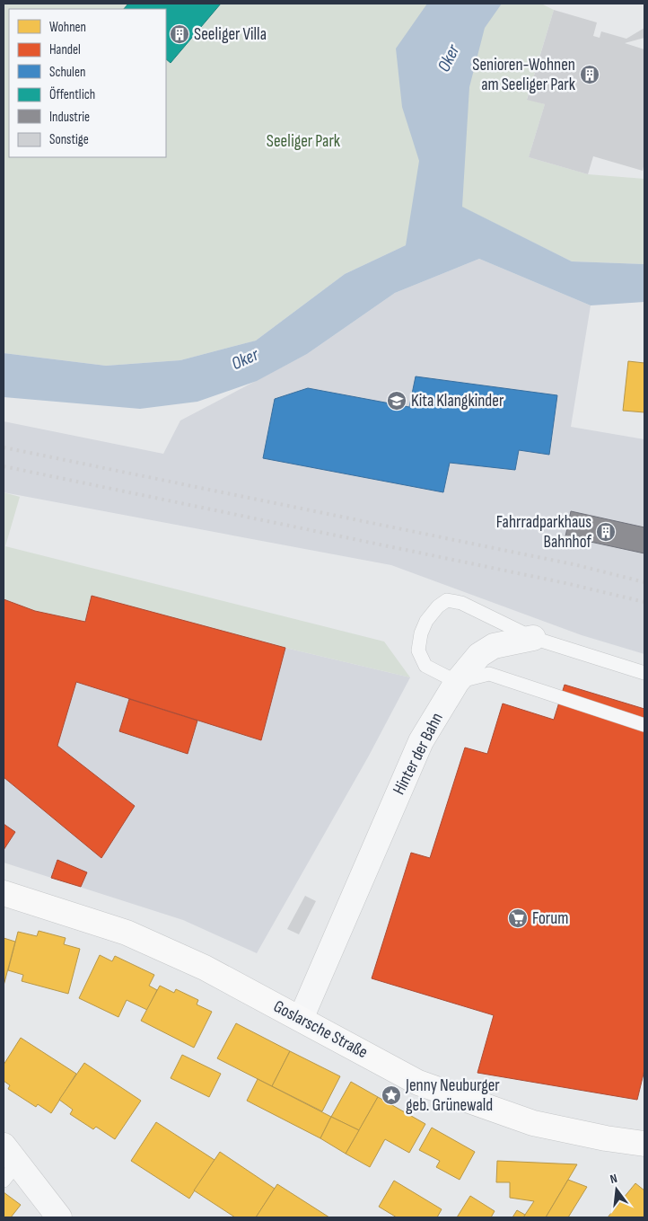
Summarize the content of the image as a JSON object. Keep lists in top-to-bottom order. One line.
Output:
{"streets":{"main road":["Goslarsche Straße"],"street":["Hinter der Bahn"]},"crossings":[["Hinter der Bahn","Goslarsche Straße"]],"water":["Oker"],"parks":["Seeliger Park"],"places":{"building":["Seeliger Villa","Senioren-Wohnen am Seeliger Park","Fahrradparkhaus Bahnhof"],"school or university":["Kita Klangkinder"],"supermarket":["Forum"],"place":["Jenny Neuburger geb. Grünewald"]},"legend":["Wohnen","Handel","Schulen","Öffentlich","Industrie","Sonstige"],"north":"top"}
